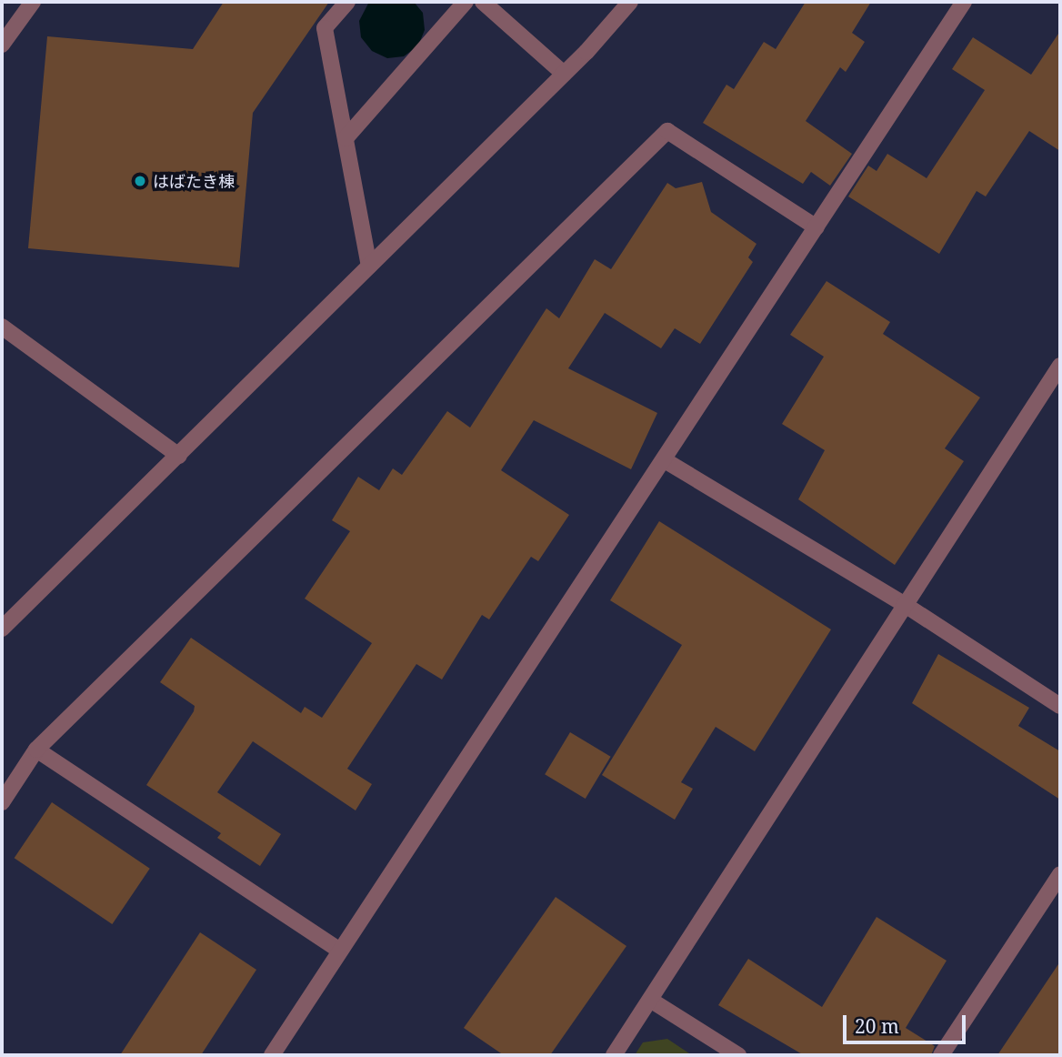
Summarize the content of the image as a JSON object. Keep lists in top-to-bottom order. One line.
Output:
{"places":["はばたき棟"],"scale_bar":"20 m"}
